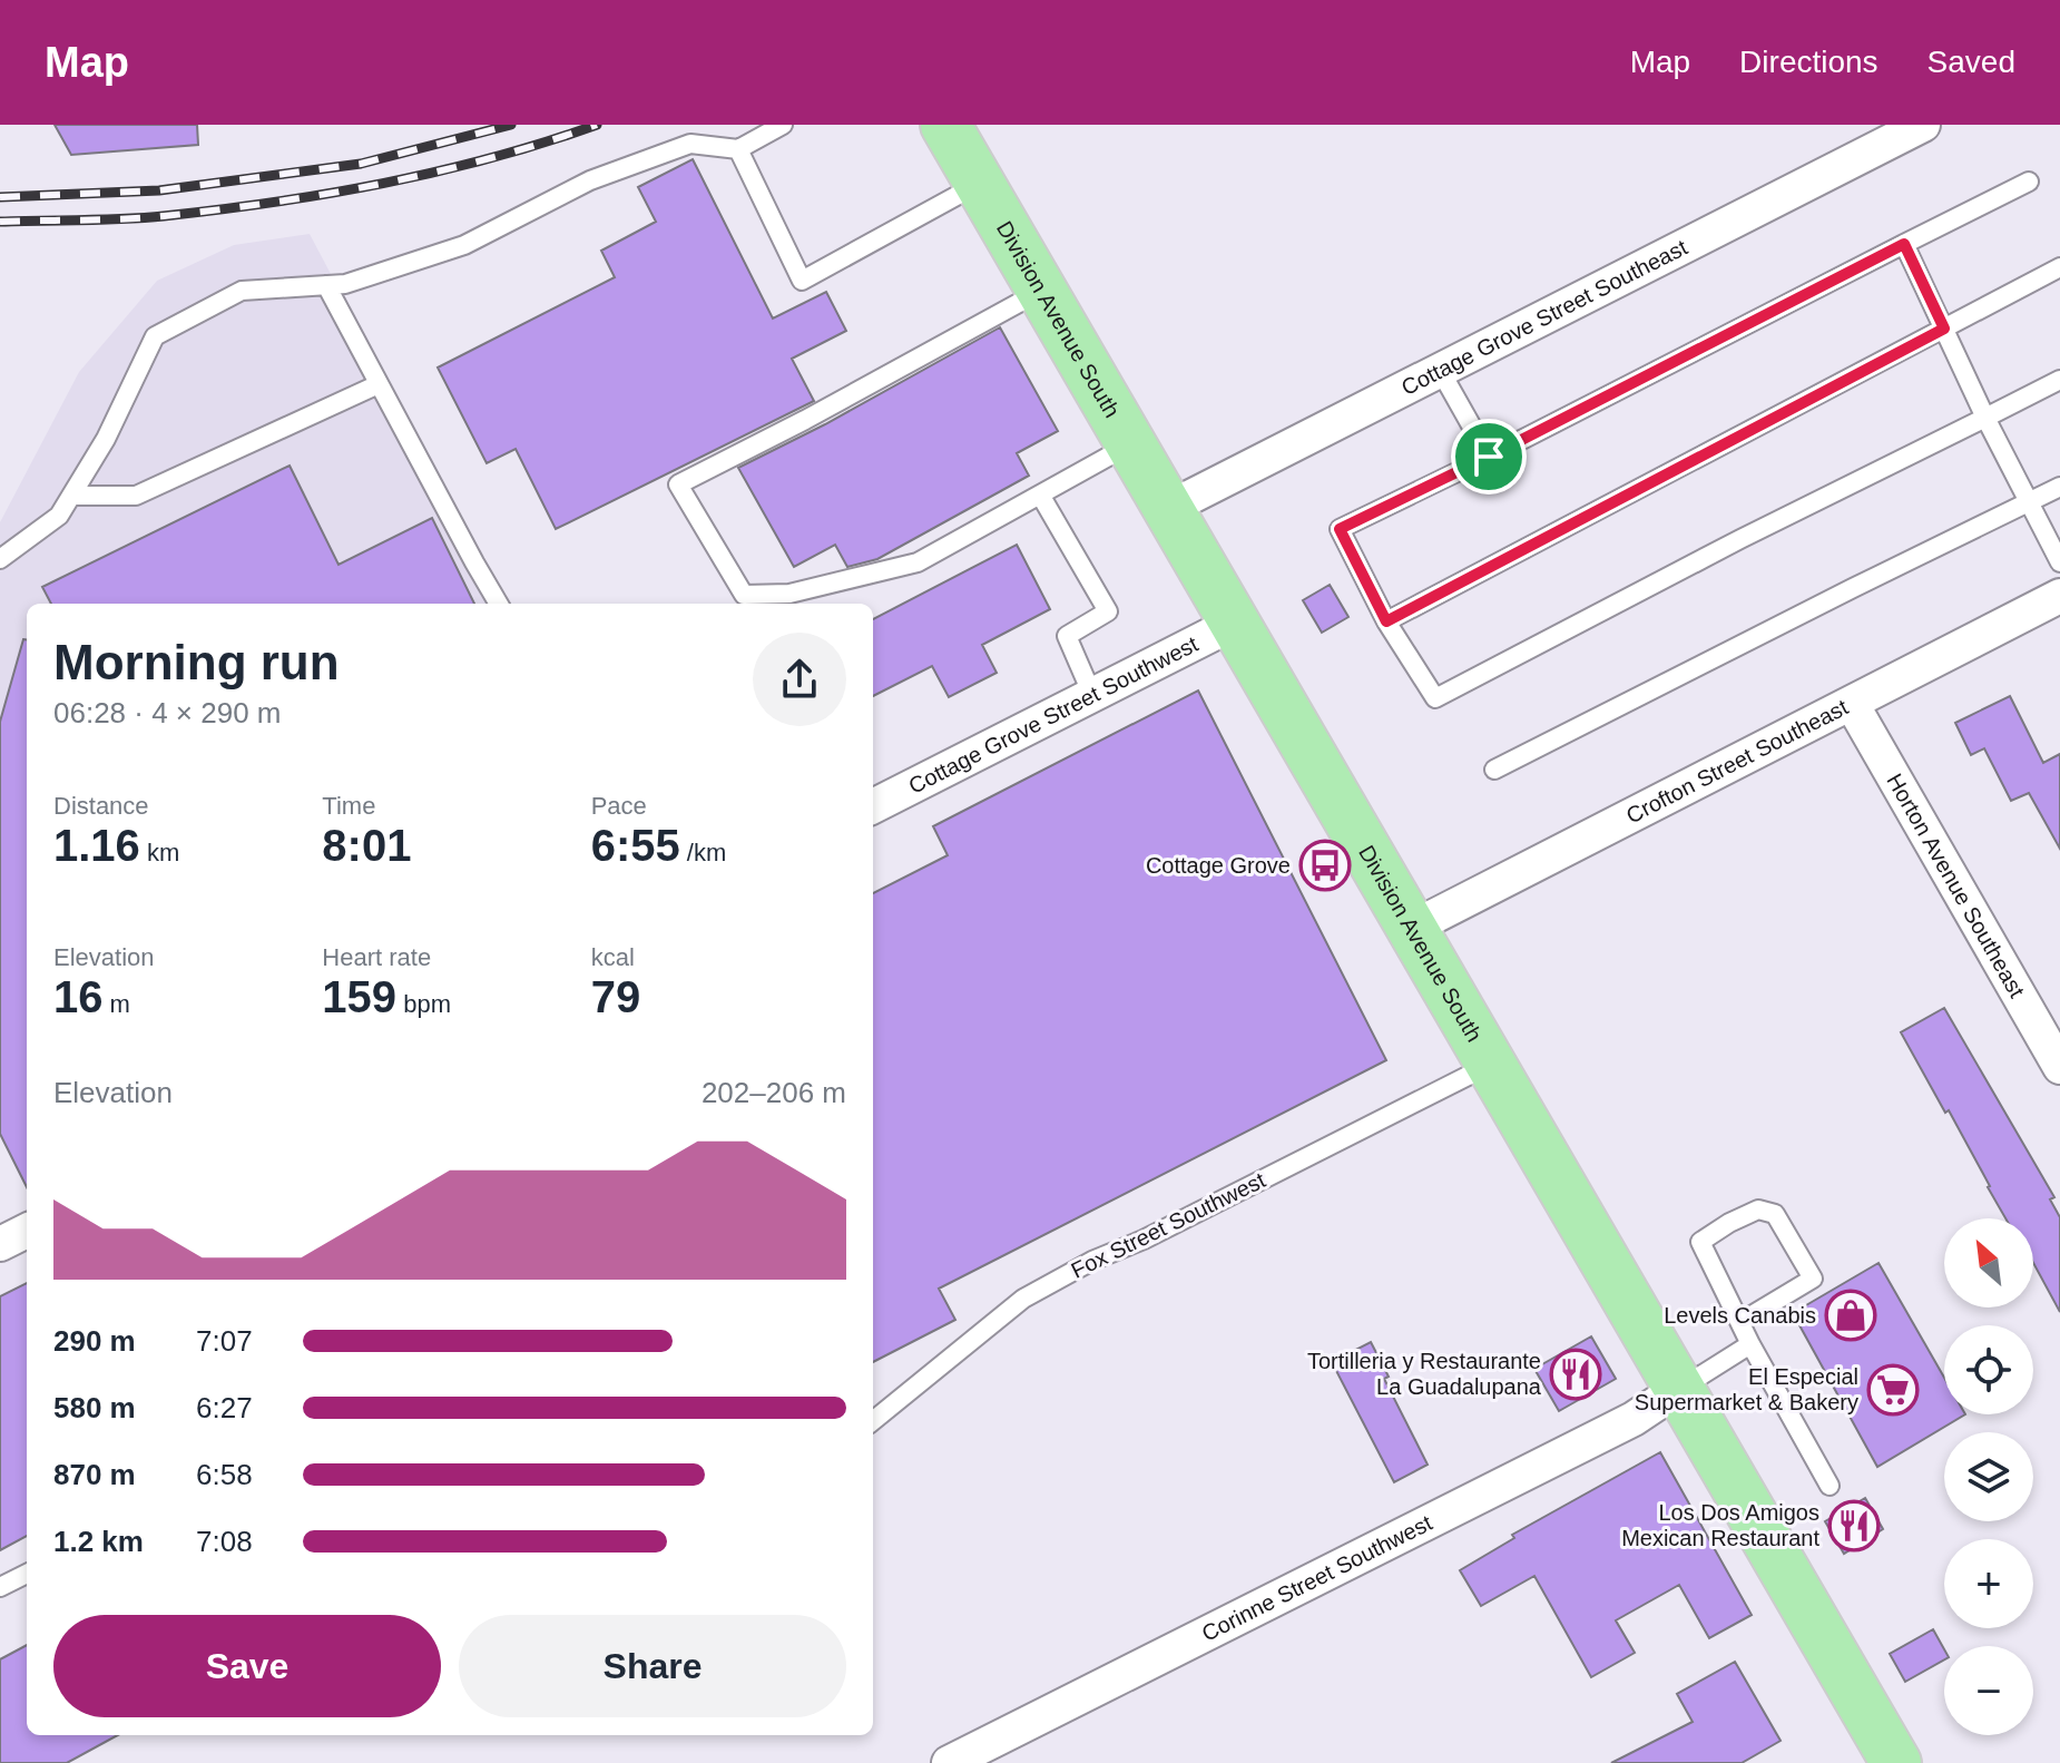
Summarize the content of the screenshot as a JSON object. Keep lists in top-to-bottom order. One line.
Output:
{"streets":{"main road":["Division Avenue South"],"street":["Cottage Grove Street Southeast","Cottage Grove Street Southwest","Crofton Street Southeast","Horton Avenue Southeast","Corinne Street Southwest"],"lane":["Fox Street Southwest"]},"crossings":[["Cottage Grove Street Southeast","Division Avenue South"],["Division Avenue South","Cottage Grove Street Southwest"],["Division Avenue South","Crofton Street Southeast"],["Division Avenue South","Fox Street Southwest"],["Division Avenue South","Corinne Street Southwest"],["Crofton Street Southeast","Horton Avenue Southeast"]],"places":{"bus stop":["Cottage Grove"],"shop":["Levels Canabis"],"restaurant":["Tortilleria y Restaurante La Guadalupana","Los Dos Amigos Mexican Restaurant"],"supermarket":["El Especial Supermarket & Bakery"]},"north":"top left","page":{"header":"Map","nav":["Map","Directions","Saved"],"heading":["Morning run","06:28 · 4 × 290 m"],"stats":[["Distance","1.16 km"],["Time","8:01"],["Pace","6:55 /km"],["Elevation","16 m"],["Heart rate","159 bpm"],["kcal","79"]],"chart":["Elevation","202–206 m"],"map_buttons":["+","−"],"list":[{"name":"290 m","note":"7:07"},{"name":"580 m","note":"6:27"},{"name":"870 m","note":"6:58"},{"name":"1.2 km","note":"7:08"}],"buttons":["Save","Share"]}}
